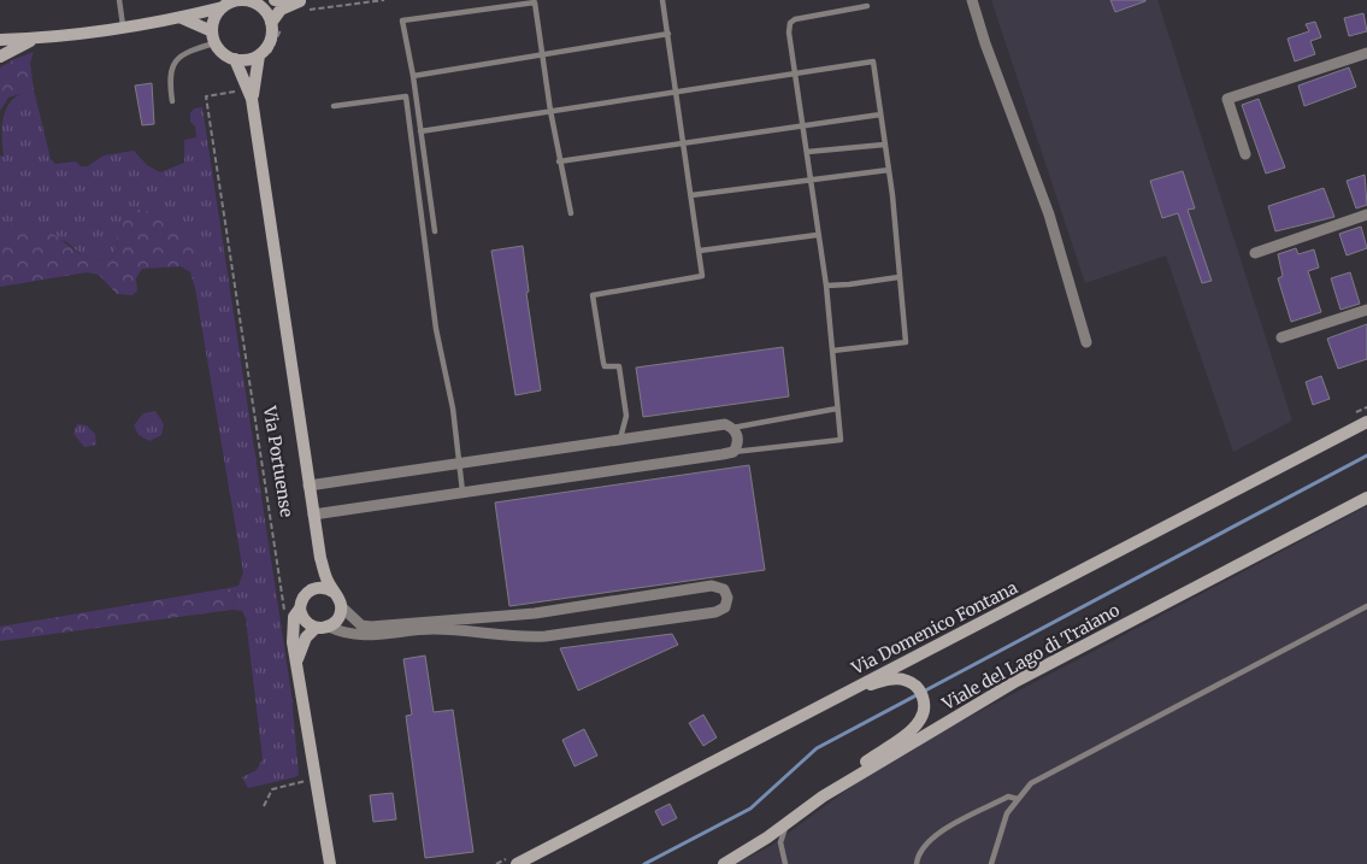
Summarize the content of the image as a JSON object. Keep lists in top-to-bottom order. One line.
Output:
{"streets":{"street":["Via Portuense","Via Domenico Fontana","Viale del Lago di Traiano"]}}
